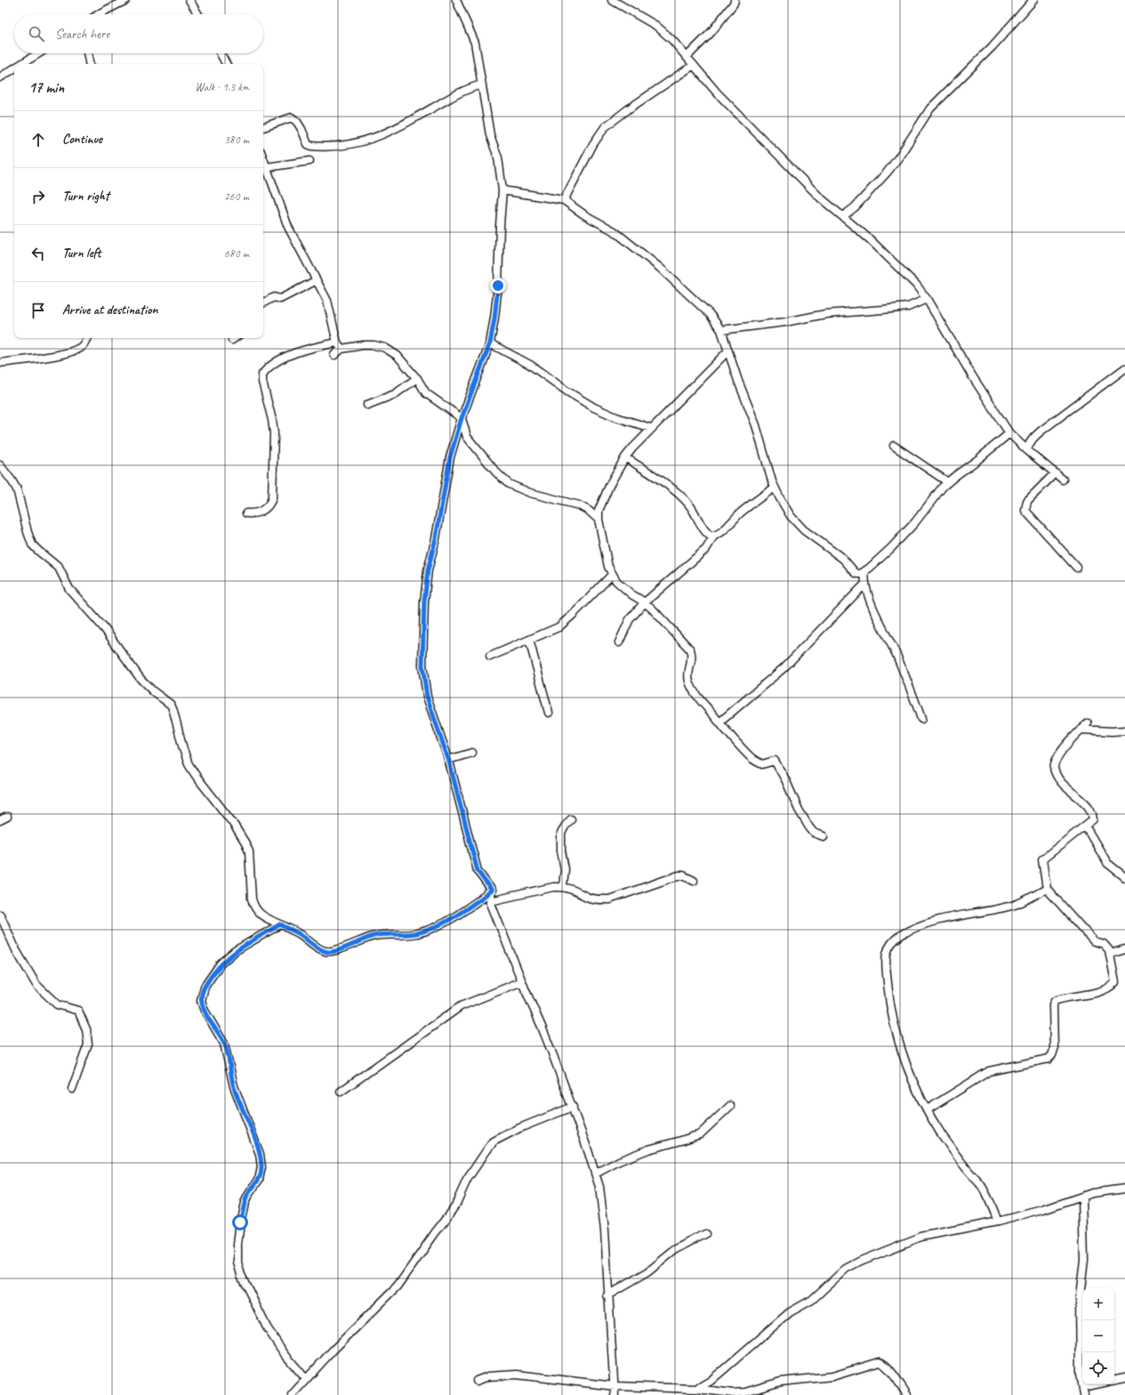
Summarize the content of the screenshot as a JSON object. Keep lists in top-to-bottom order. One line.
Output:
{"page":{"search":"Search here","heading":["17 min","Walk · 1.3 km"],"list":[["Continue","380 m"],["Turn right","260 m"],["Turn left","680 m"],"Arrive at destination"],"map_buttons":["+","−"]}}
